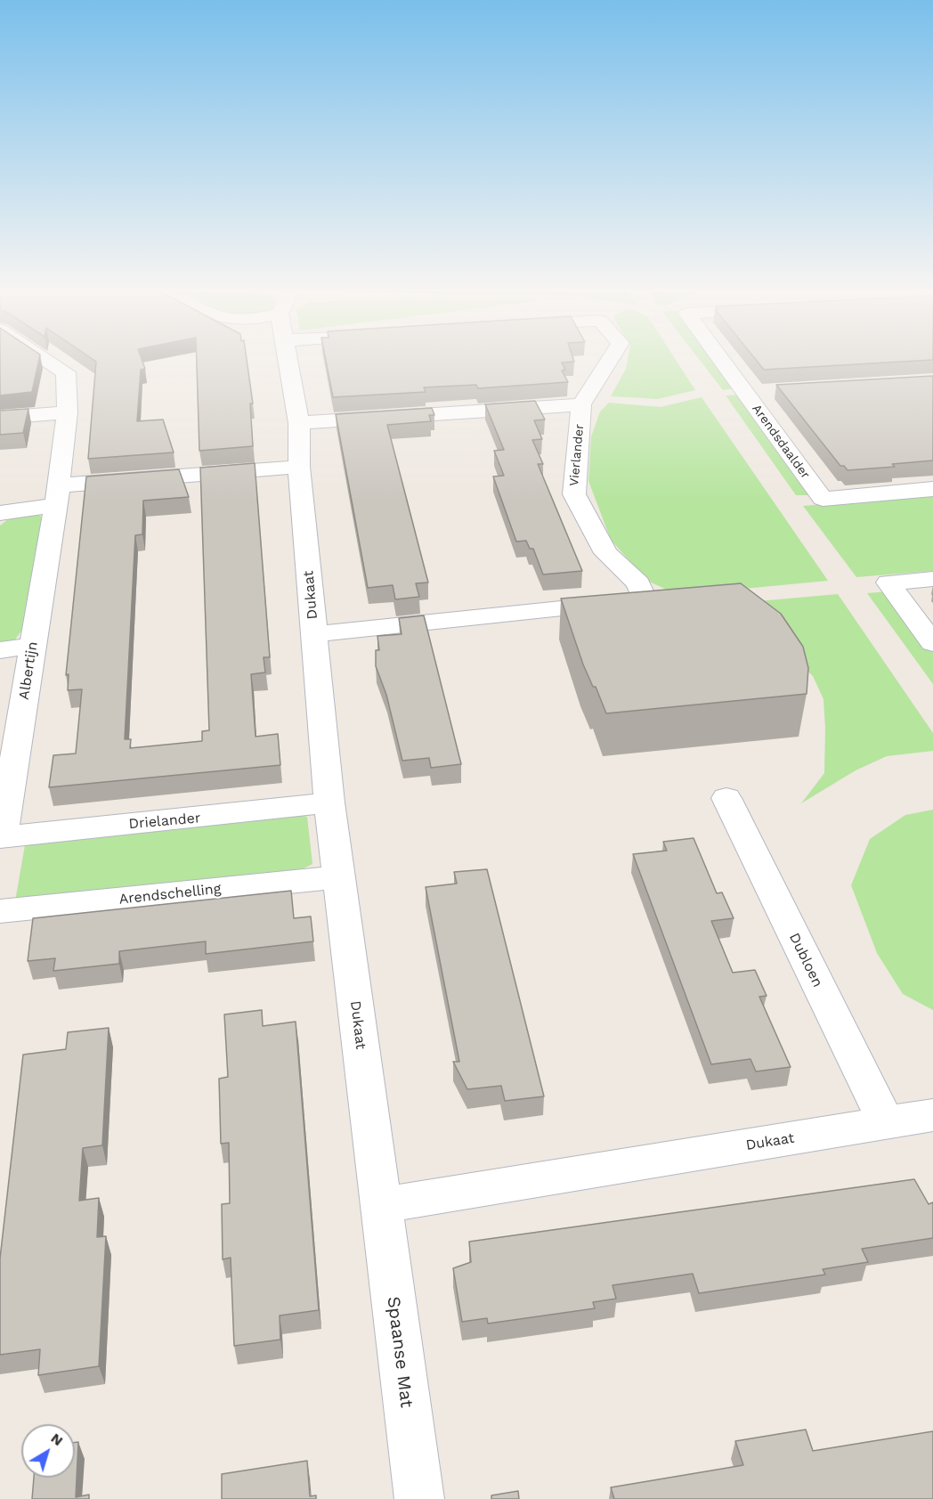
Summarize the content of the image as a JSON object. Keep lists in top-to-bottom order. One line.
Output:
{"streets":{"street":["Arendsdaalder","Vierlander","Dukaat","Albertijn","Drielander","Arendschelling","Dubloen","Spaanse Mat"]},"crossings":[["Vierlander","Dukaat"],["Dukaat","Drielander"],["Dukaat","Arendschelling"],["Dukaat","Dubloen"],["Dukaat","Spaanse Mat"],["Albertijn","Drielander"]],"north":"top right"}
